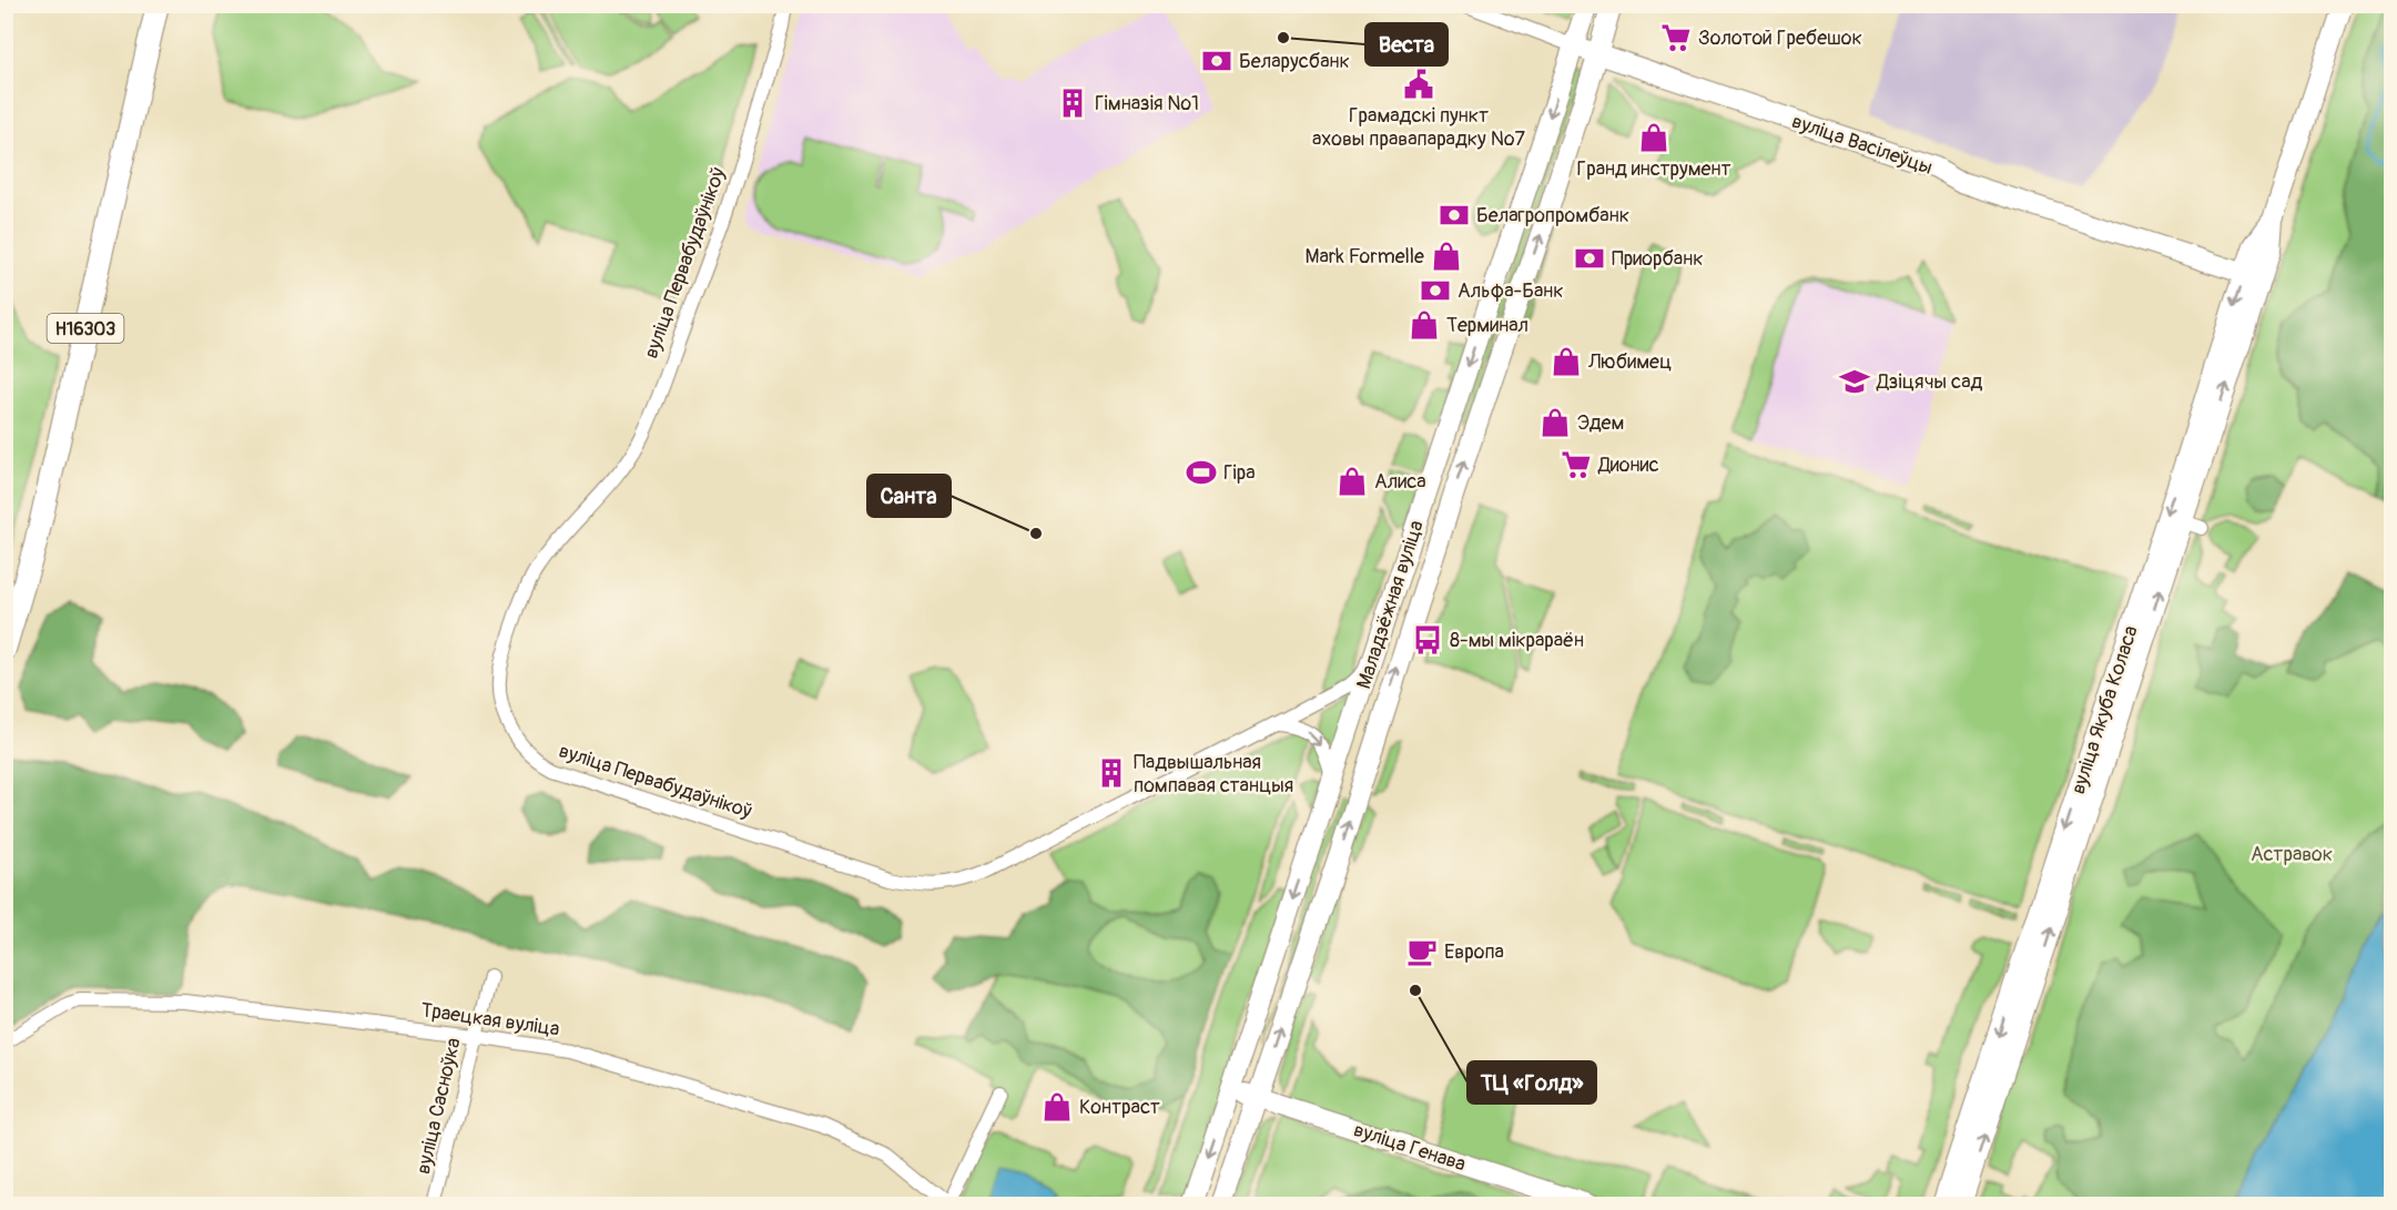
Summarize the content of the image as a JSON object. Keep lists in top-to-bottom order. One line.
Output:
{"streets":{"main road":["Н16303"],"street":["вуліца Васілеўцы","вуліца Первабудаўнікоў","Маладзёжная вуліца","вуліца Якуба Коласа","Траецкая вуліца","вуліца Сасноўка","вуліца Генава"]},"crossings":[["вуліца Васілеўцы","Маладзёжная вуліца"],["вуліца Васілеўцы","вуліца Якуба Коласа"],["вуліца Первабудаўнікоў","Маладзёжная вуліца"],["Маладзёжная вуліца","вуліца Генава"],["Траецкая вуліца","вуліца Сасноўка"]],"parks":["Астравок"],"places":{"other":["Веста","Санта","ТЦ «Голд»"],"supermarket":["Золотой Гребешок","Дионис"],"bank":["Беларусбанк","Белагропромбанк","Приорбанк","Альфа-Банк"],"public building":["Грамадскі пункт аховы правапарадку №7"],"building":["Гімназія №1","Падвышальная помпавая станцыя"],"shop":["Гранд инструмент","Mark Formelle","Терминал","Любимец","Эдем","Алиса","Контраст"],"school or university":["Дзіцячы сад"],"sports":["Гіра"],"bus stop":["8-мы мікрараён"],"cafe":["Европа"]}}
